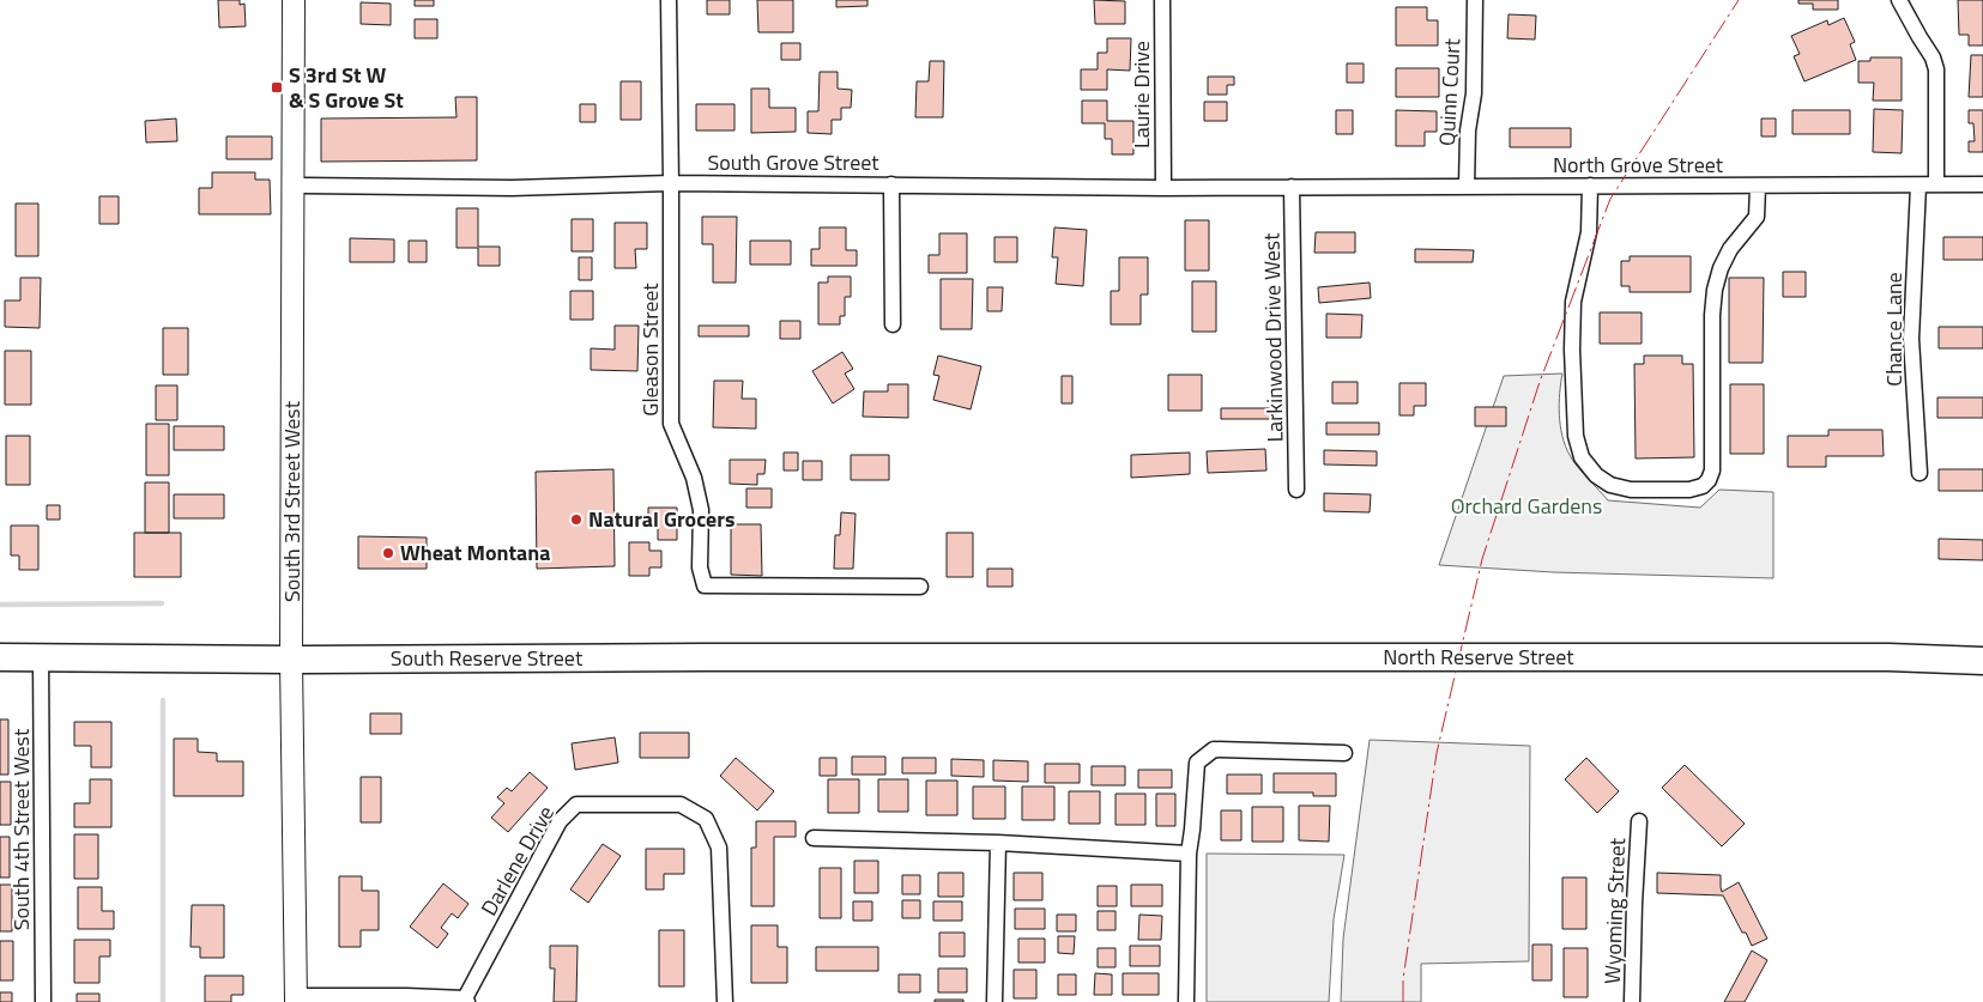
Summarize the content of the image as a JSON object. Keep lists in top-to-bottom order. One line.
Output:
{"streets":{"highway":["North Reserve Street","South Reserve Street"],"street":["Quinn Court","Laurie Drive","South Grove Street","North Grove Street","Chance Lane","Larkinwood Drive West","Gleason Street","South 3rd Street West","South 4th Street West","Darlene Drive","Wyoming Street"]},"crossings":[["Quinn Court","North Grove Street"],["Laurie Drive","South Grove Street"],["South Grove Street","North Grove Street"],["South Grove Street","Larkinwood Drive West"],["South Grove Street","Gleason Street"],["South Grove Street","South 3rd Street West"],["North Grove Street","Chance Lane"],["North Grove Street","Larkinwood Drive West"],["South 3rd Street West","South Reserve Street"],["South 3rd Street West","Darlene Drive"],["North Reserve Street","South Reserve Street"],["South Reserve Street","South 4th Street West"]],"parks":["Orchard Gardens"],"places":{"transit":["S 3rd St W & S Grove St"],"other":["Natural Grocers","Wheat Montana"]}}
